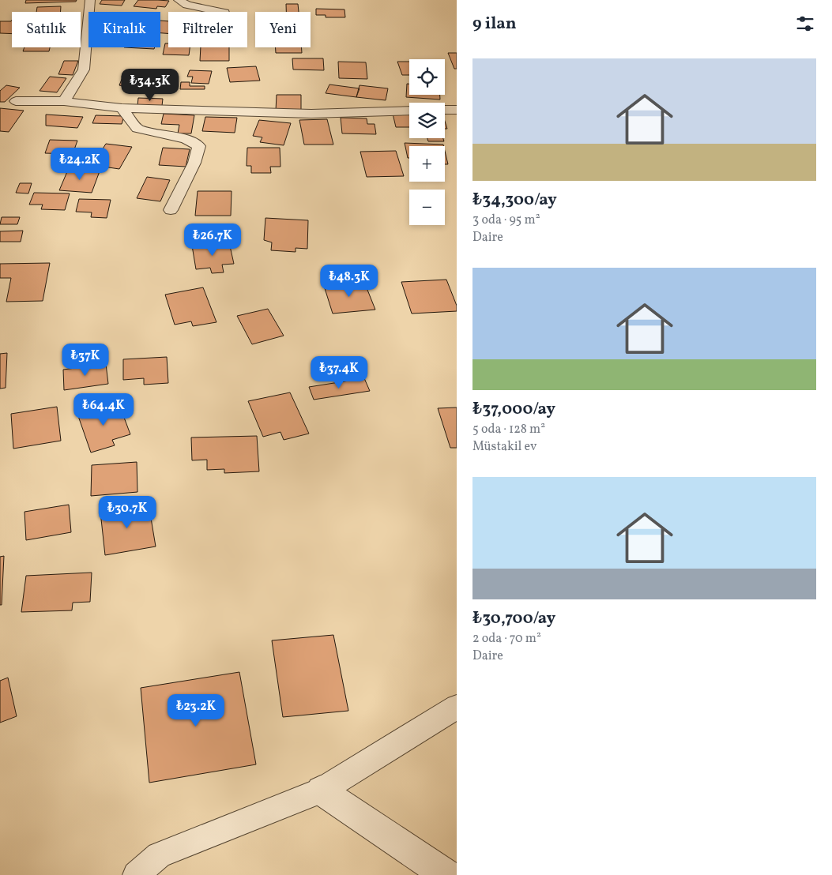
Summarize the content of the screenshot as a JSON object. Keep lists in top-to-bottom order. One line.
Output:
{"page":{"heading":"9 ilan","chip":["Satılık","Kiralık","Filtreler","Yeni"],"list":[{"name":"₺34,300/ay","note":"3 oda · 95 m² · Daire"},{"name":"₺37,000/ay","note":"5 oda · 128 m² · Müstakil ev"},{"name":"₺30,700/ay","note":"2 oda · 70 m² · Daire"}],"map_buttons":["+","−"],"price":["₺34.3K","₺24.2K","₺26.7K","₺48.3K","₺37K","₺37.4K","₺64.4K","₺30.7K","₺23.2K"]}}
